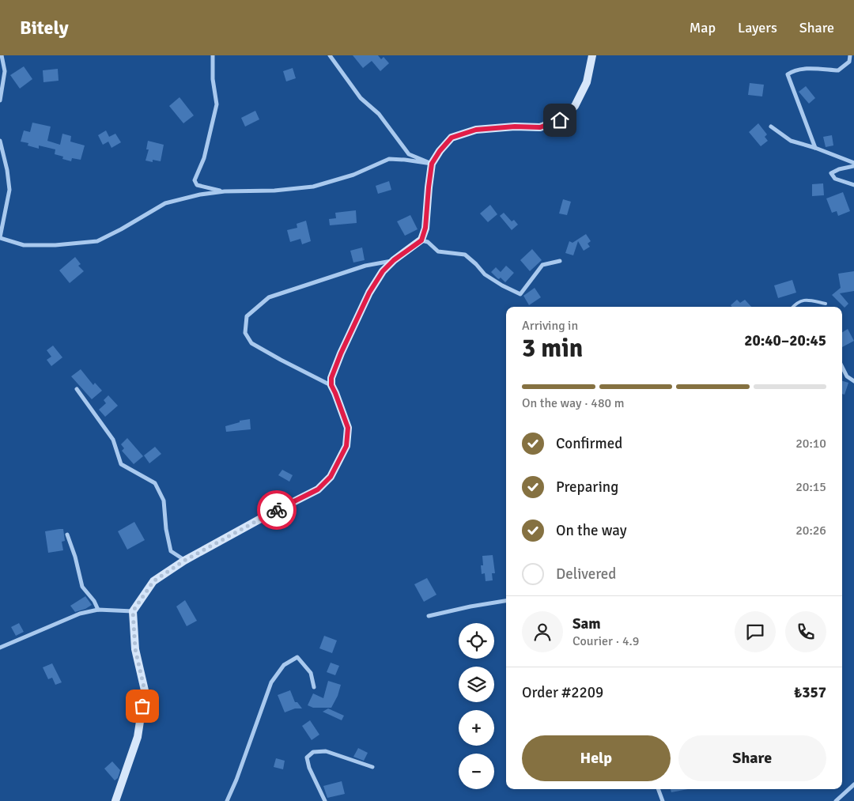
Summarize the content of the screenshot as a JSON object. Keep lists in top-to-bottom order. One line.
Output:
{"page":{"header":"Bitely","nav":["Map","Layers","Share"],"heading":["3 min","Arriving in","20:40–20:45"],"panel":["Sam","Courier · 4.9","Order #2209","₺357"],"bar":"On the way · 480 m","list":[["Confirmed","20:10"],["Preparing","20:15"],["On the way","20:26"],"Delivered"],"map_buttons":["+","−"],"buttons":["Help","Share"]}}
